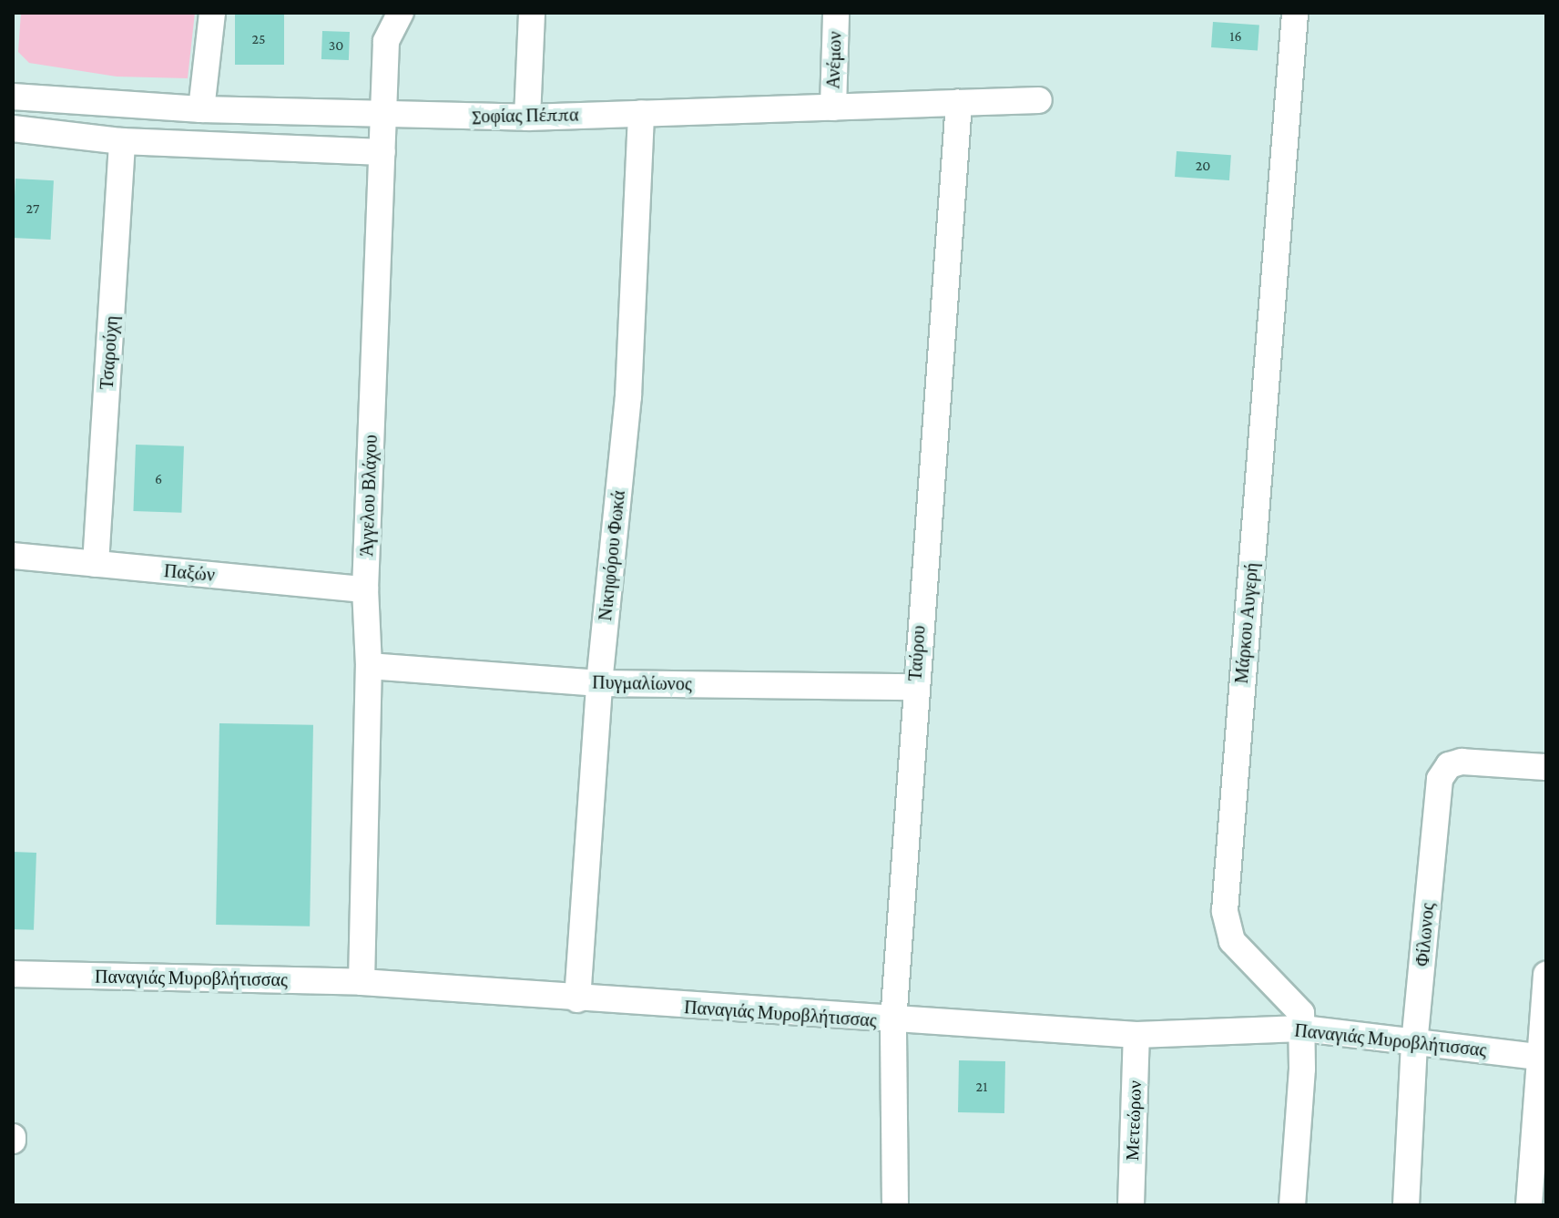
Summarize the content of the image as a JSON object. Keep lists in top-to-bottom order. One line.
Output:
{"streets":{"street":["Ανέμων","Σοφίας Πέππα","Τσαρούχη","Άγγελου Βλάχου","Νικηφόρου Φωκά","Παξών","Μάρκου Αυγερή","Ταύρου","Πυγμαλίωνος","Φίλωνος","Παναγιάς Μυροβλήτισσας","Μετεώρων"]},"crossings":[["Ανέμων","Σοφίας Πέππα"],["Σοφίας Πέππα","Άγγελου Βλάχου"],["Σοφίας Πέππα","Νικηφόρου Φωκά"],["Σοφίας Πέππα","Ταύρου"],["Τσαρούχη","Παξών"],["Άγγελου Βλάχου","Παξών"],["Άγγελου Βλάχου","Πυγμαλίωνος"],["Άγγελου Βλάχου","Παναγιάς Μυροβλήτισσας"],["Νικηφόρου Φωκά","Πυγμαλίωνος"],["Νικηφόρου Φωκά","Παναγιάς Μυροβλήτισσας"],["Μάρκου Αυγερή","Παναγιάς Μυροβλήτισσας"],["Ταύρου","Πυγμαλίωνος"],["Ταύρου","Παναγιάς Μυροβλήτισσας"],["Φίλωνος","Παναγιάς Μυροβλήτισσας"],["Παναγιάς Μυροβλήτισσας","Μετεώρων"]],"house_numbers":["16","25","30","20","27","6","21"]}
